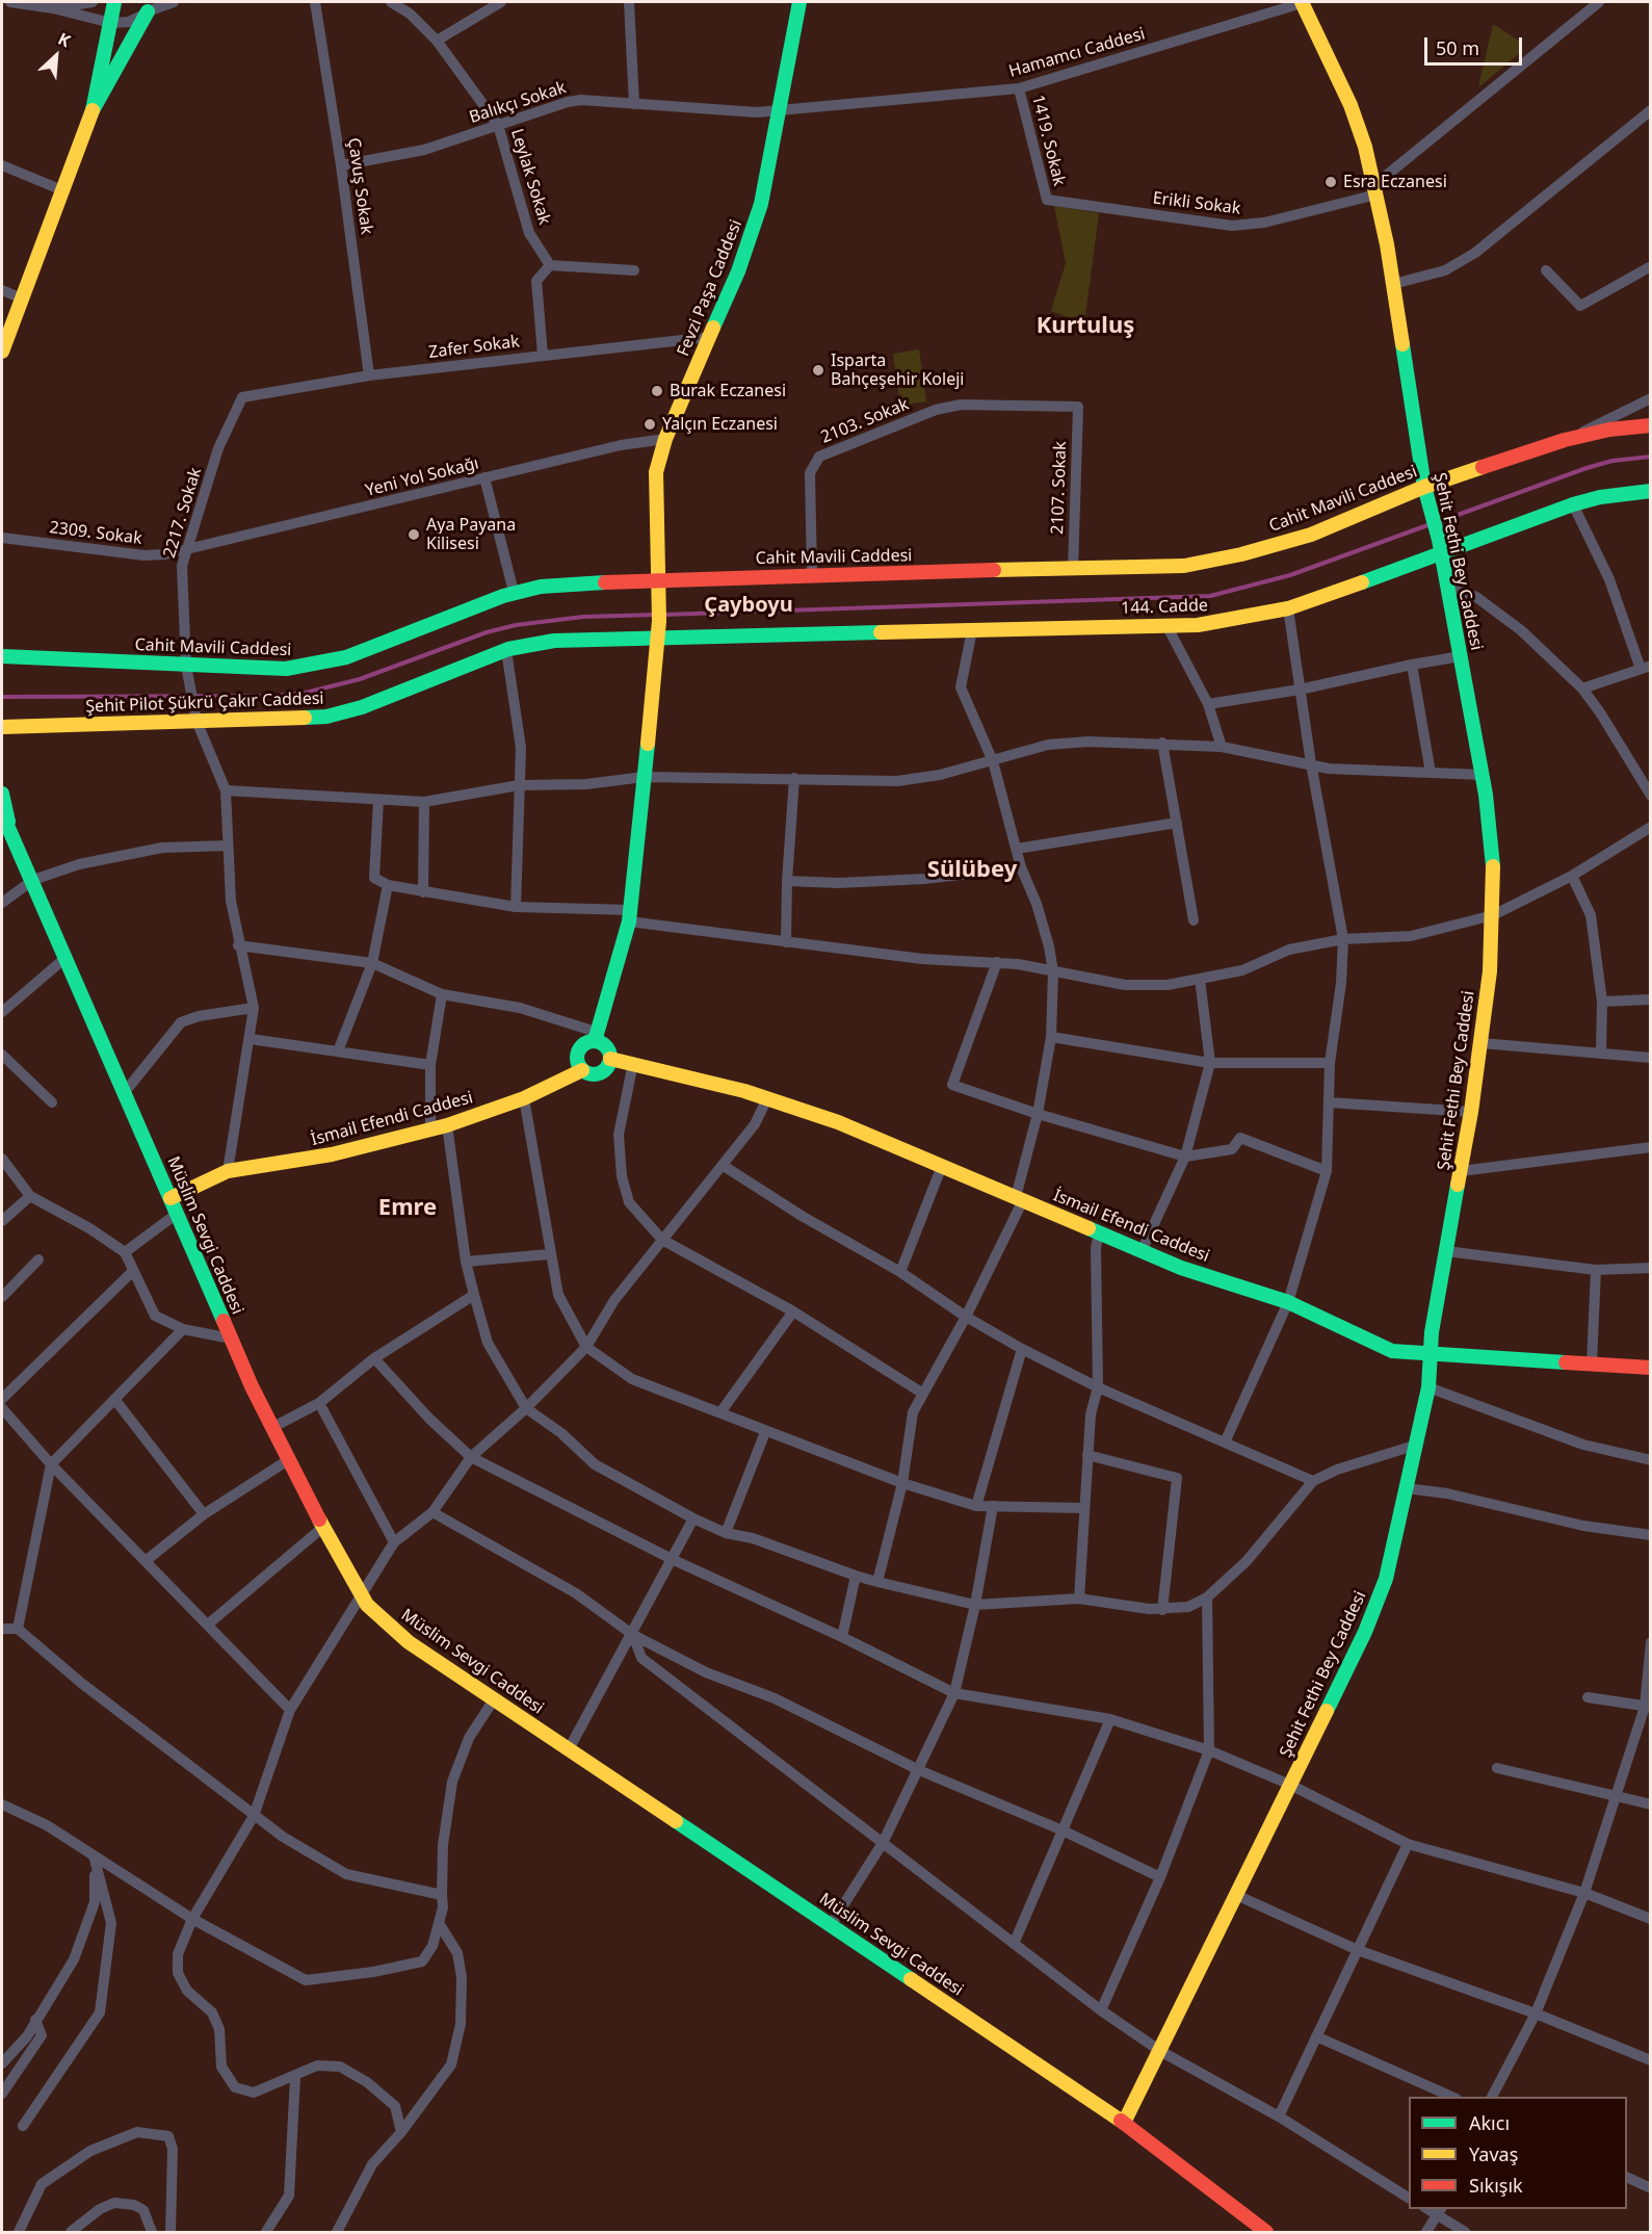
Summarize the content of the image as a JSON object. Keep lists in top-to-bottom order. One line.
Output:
{"streets":{"street":["Hamamcı Caddesi","Balıkçı Sokak","1419. Sokak","Leylak Sokak","Çavuş Sokak","Erikli Sokak","Fevzi Paşa Caddesi","Zafer Sokak","2103. Sokak","Yeni Yol Sokağı","2107. Sokak","Cahit Mavili Caddesi","2217. Sokak","2309. Sokak","Şehit Fethi Bey Caddesi","144. Cadde","Şehit Pilot Şükrü Çakır Caddesi","İsmail Efendi Caddesi","Müslim Sevgi Caddesi"]},"crossings":[["Hamamcı Caddesi","Balıkçı Sokak"],["Hamamcı Caddesi","1419. Sokak"],["Hamamcı Caddesi","Fevzi Paşa Caddesi"],["Hamamcı Caddesi","Şehit Fethi Bey Caddesi"],["Balıkçı Sokak","Leylak Sokak"],["Balıkçı Sokak","Çavuş Sokak"],["Balıkçı Sokak","Fevzi Paşa Caddesi"],["1419. Sokak","Erikli Sokak"],["Çavuş Sokak","Zafer Sokak"],["Erikli Sokak","Şehit Fethi Bey Caddesi"],["Fevzi Paşa Caddesi","Zafer Sokak"],["Fevzi Paşa Caddesi","Yeni Yol Sokağı"],["Fevzi Paşa Caddesi","Cahit Mavili Caddesi"],["Fevzi Paşa Caddesi","144. Cadde"],["Fevzi Paşa Caddesi","Şehit Pilot Şükrü Çakır Caddesi"],["Fevzi Paşa Caddesi","İsmail Efendi Caddesi"],["Zafer Sokak","2217. Sokak"],["2103. Sokak","2107. Sokak"],["2103. Sokak","Cahit Mavili Caddesi"],["Yeni Yol Sokağı","2217. Sokak"],["Yeni Yol Sokağı","2309. Sokak"],["2107. Sokak","Cahit Mavili Caddesi"],["Cahit Mavili Caddesi","2217. Sokak"],["Cahit Mavili Caddesi","Şehit Fethi Bey Caddesi"],["2217. Sokak","2309. Sokak"],["2217. Sokak","Şehit Pilot Şükrü Çakır Caddesi"],["Şehit Fethi Bey Caddesi","144. Cadde"],["Şehit Fethi Bey Caddesi","İsmail Efendi Caddesi"],["Şehit Fethi Bey Caddesi","Müslim Sevgi Caddesi"],["144. Cadde","Şehit Pilot Şükrü Çakır Caddesi"],["İsmail Efendi Caddesi","Müslim Sevgi Caddesi"]],"districts":["Kurtuluş","Çayboyu","Sülübey","Emre"],"places":["Esra Eczanesi","Isparta Bahçeşehir Koleji","Burak Eczanesi","Yalçın Eczanesi","Aya Payana Kilisesi"],"legend":["Akıcı","Yavaş","Sıkışık"],"scale_bar":"50 m","north":"top right"}
